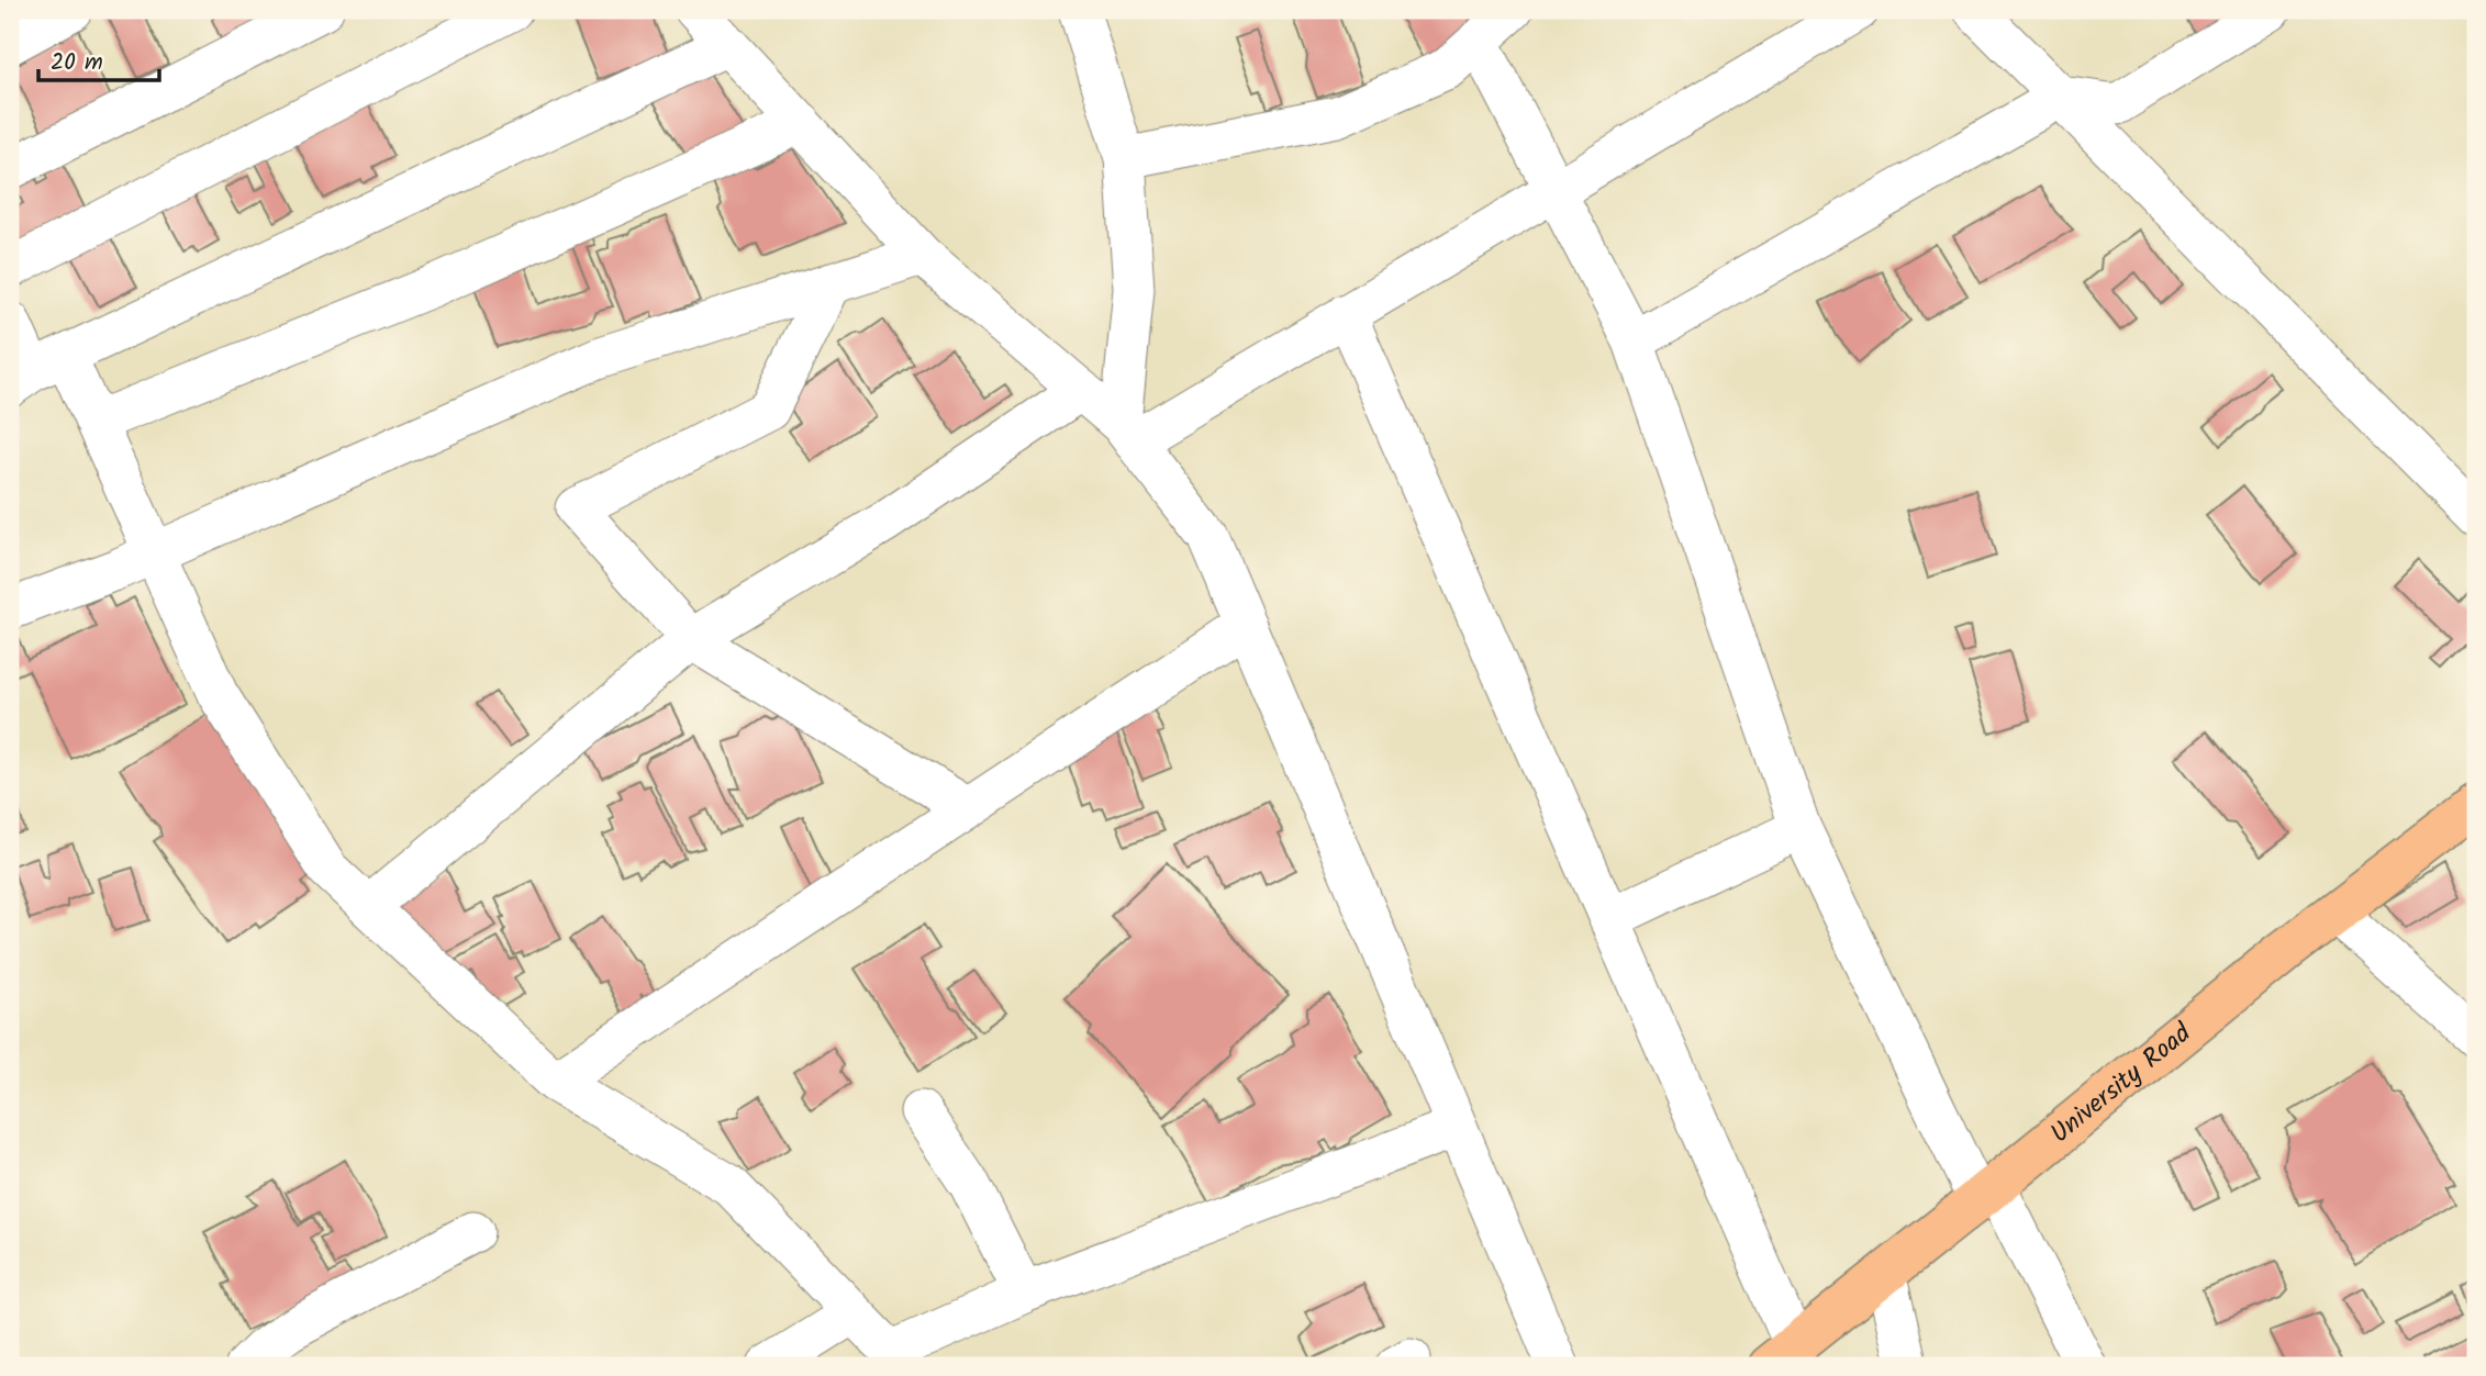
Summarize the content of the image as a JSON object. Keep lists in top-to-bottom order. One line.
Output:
{"streets":{"main road":["University Road"]},"scale_bar":"20 m"}
